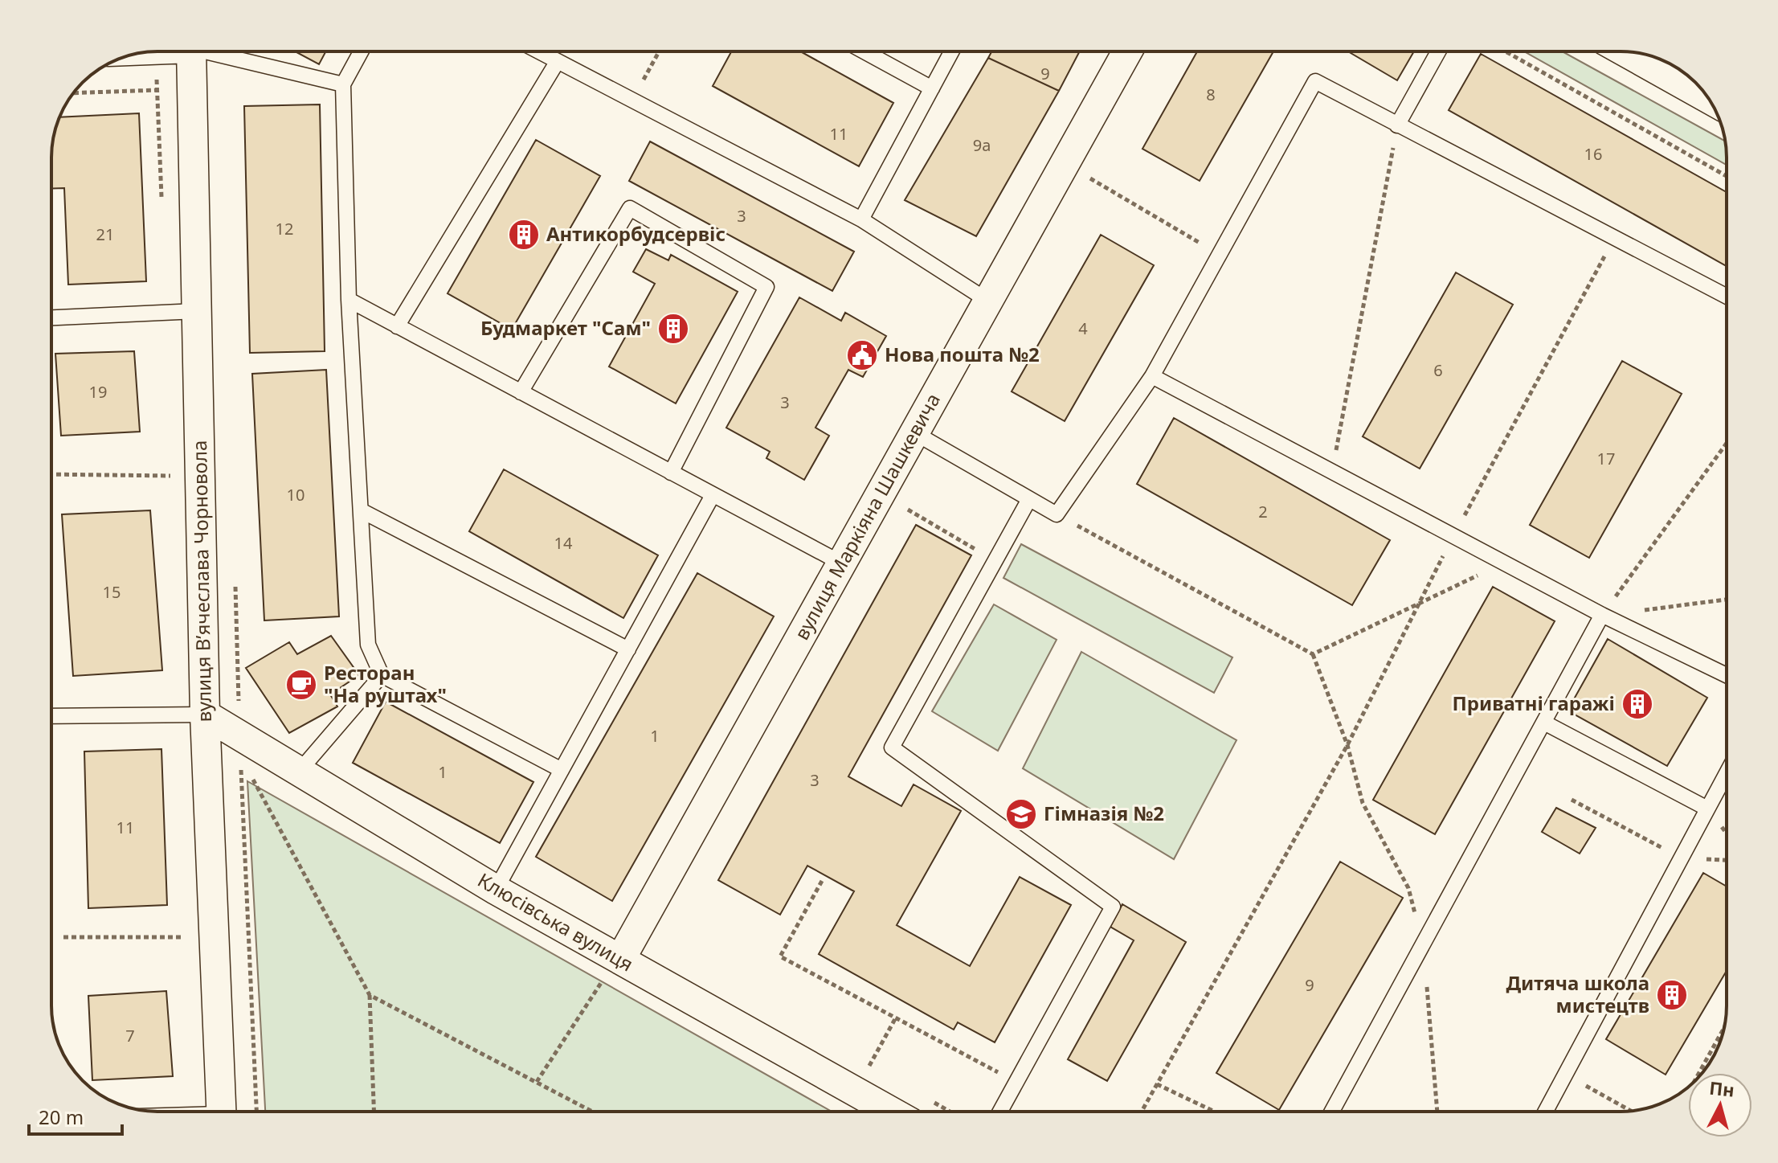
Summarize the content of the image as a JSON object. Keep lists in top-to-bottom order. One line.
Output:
{"streets":{"street":["вулиця Маркіяна Шашкевича","вулиця Вʼячеслава Чорновола","Клюсівська вулиця"]},"crossings":[["вулиця Маркіяна Шашкевича","Клюсівська вулиця"],["вулиця Вʼячеслава Чорновола","Клюсівська вулиця"]],"places":{"building":["Антикорбудсервіс","Будмаркет \"Сам\"","Приватні гаражі","Дитяча школа мистецтв"],"public building":["Нова пошта №2"],"cafe":["Ресторан \"На руштах\""],"school or university":["Гімназія №2"]},"house_numbers":["9","8","11","9а","16","3","12","21","4","6","19","3","17","10","2","14","15","1","1","3","11","9","7"],"scale_bar":"20 m","north":"top"}
